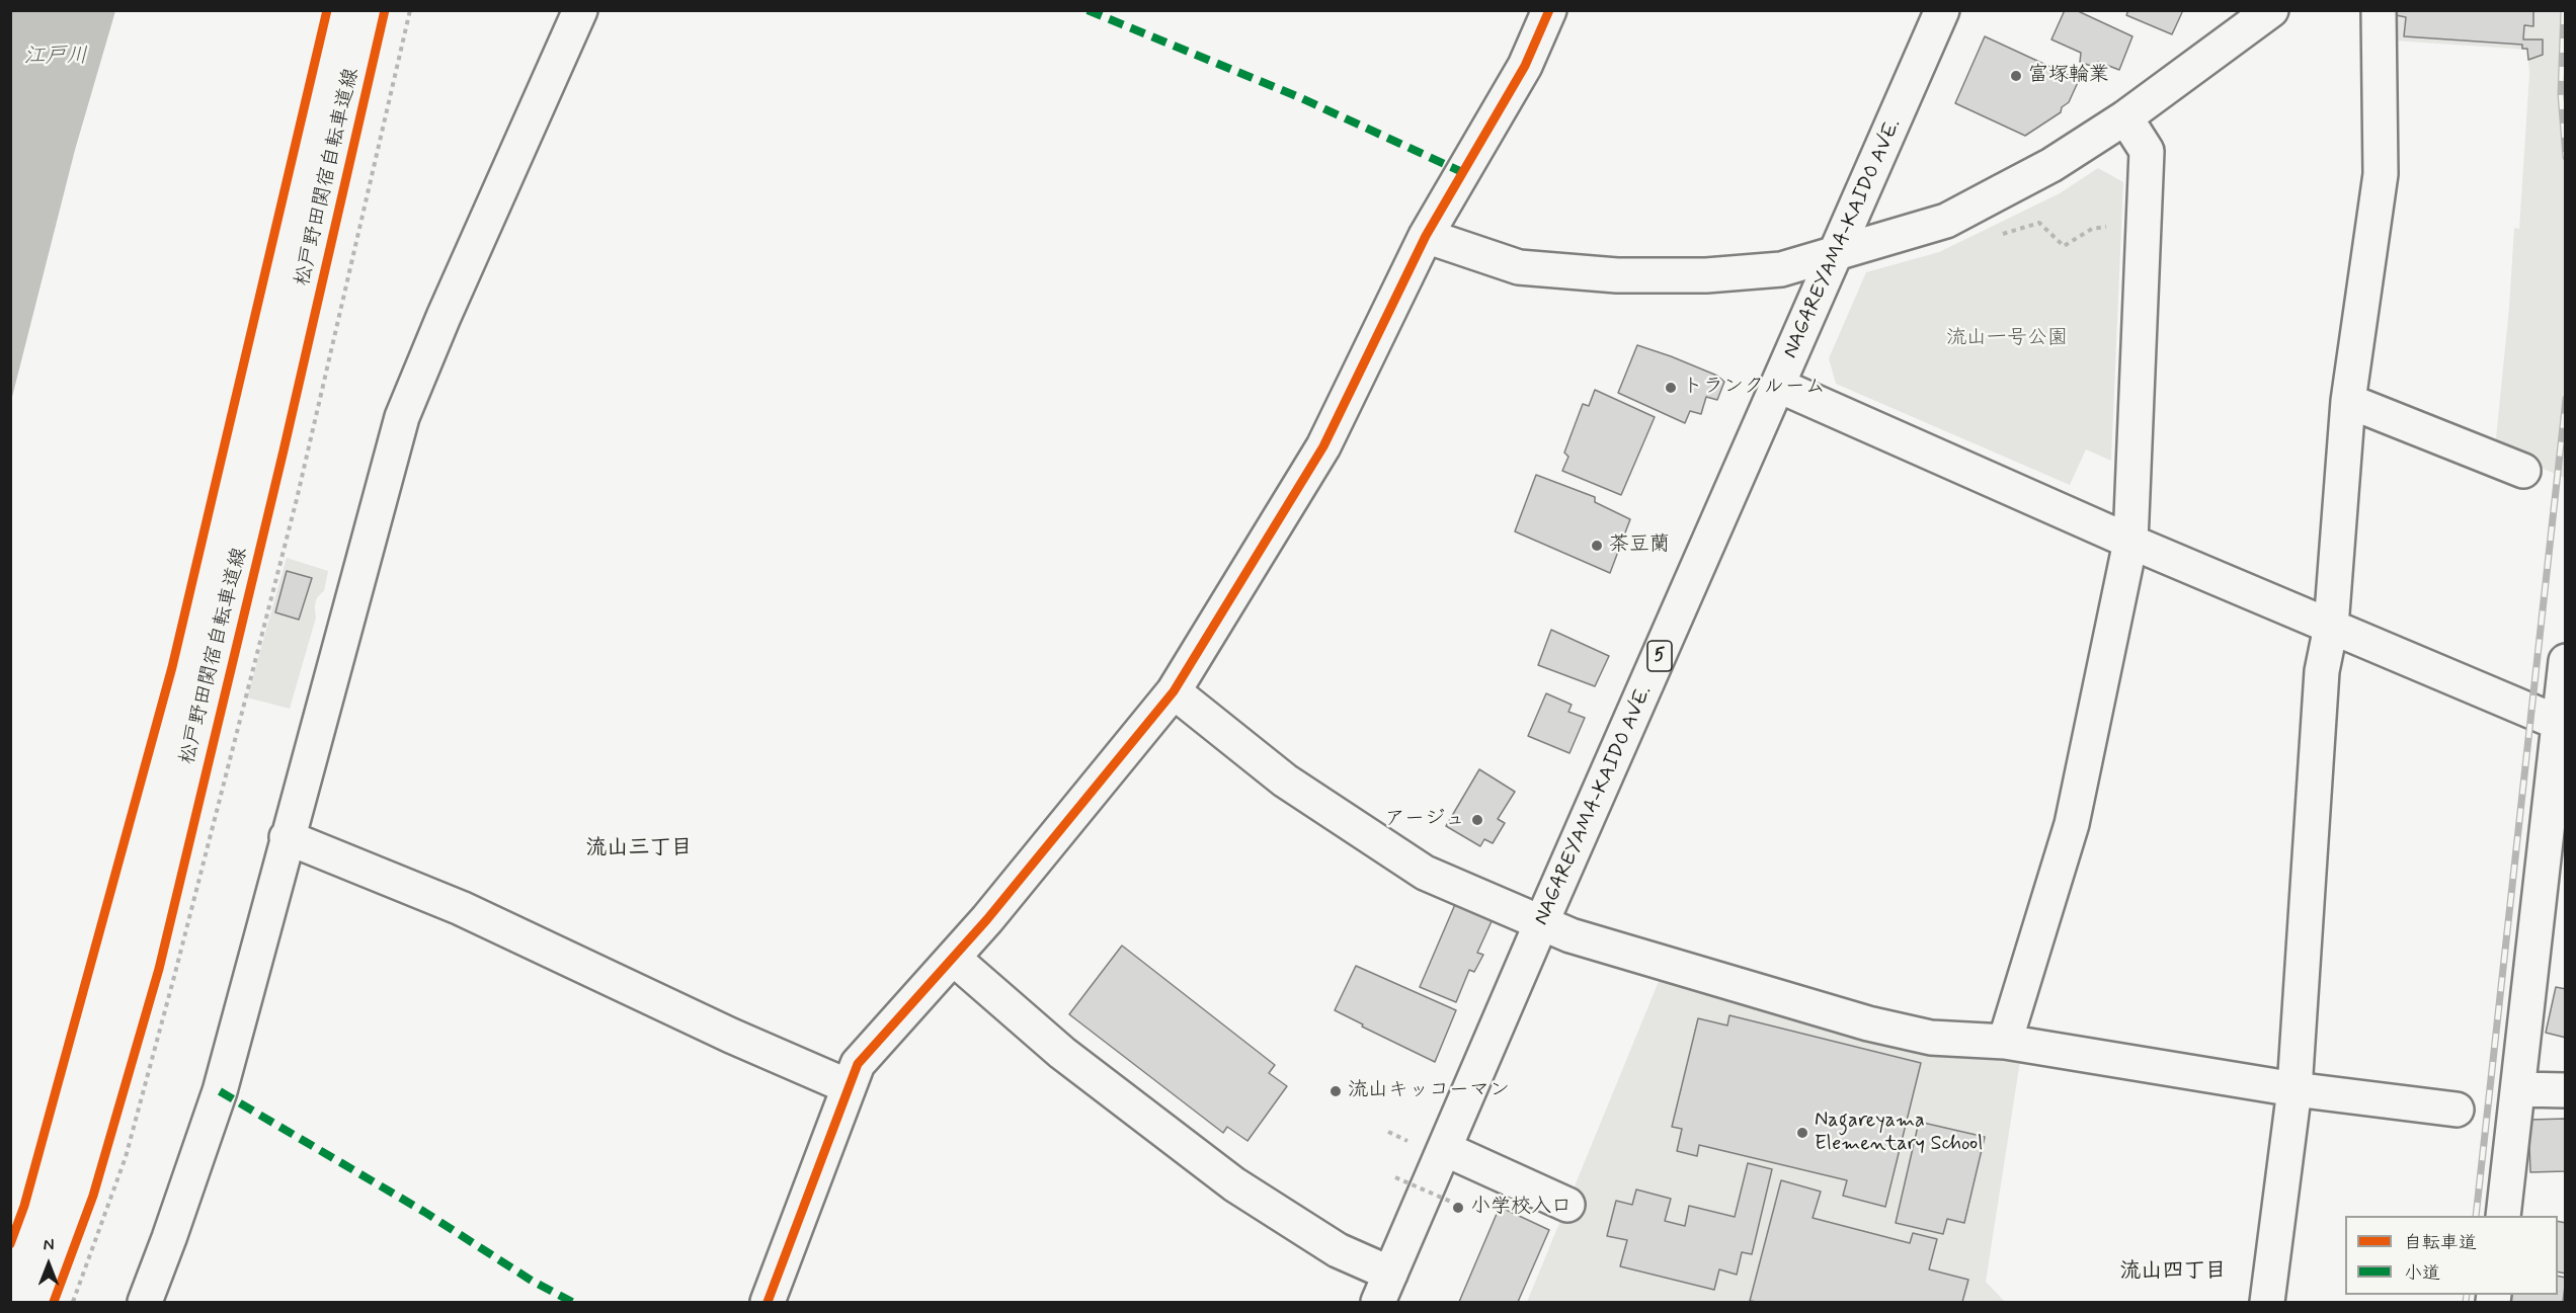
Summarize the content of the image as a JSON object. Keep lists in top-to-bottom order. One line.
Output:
{"streets":{"street":["NAGAREYAMA-KAIDO AVE.","5"],"cycle path":["松戸野田関宿自転車道線"]},"districts":["流山三丁目","流山四丁目"],"water":["江戸川"],"parks":["流山一号公園"],"places":["富塚輪業","トランクルーム","茶豆蘭","アージュ","流山キッコーマン","Nagareyama Elementary School","小学校入口"],"legend":["自転車道","小道"],"north":"top"}
